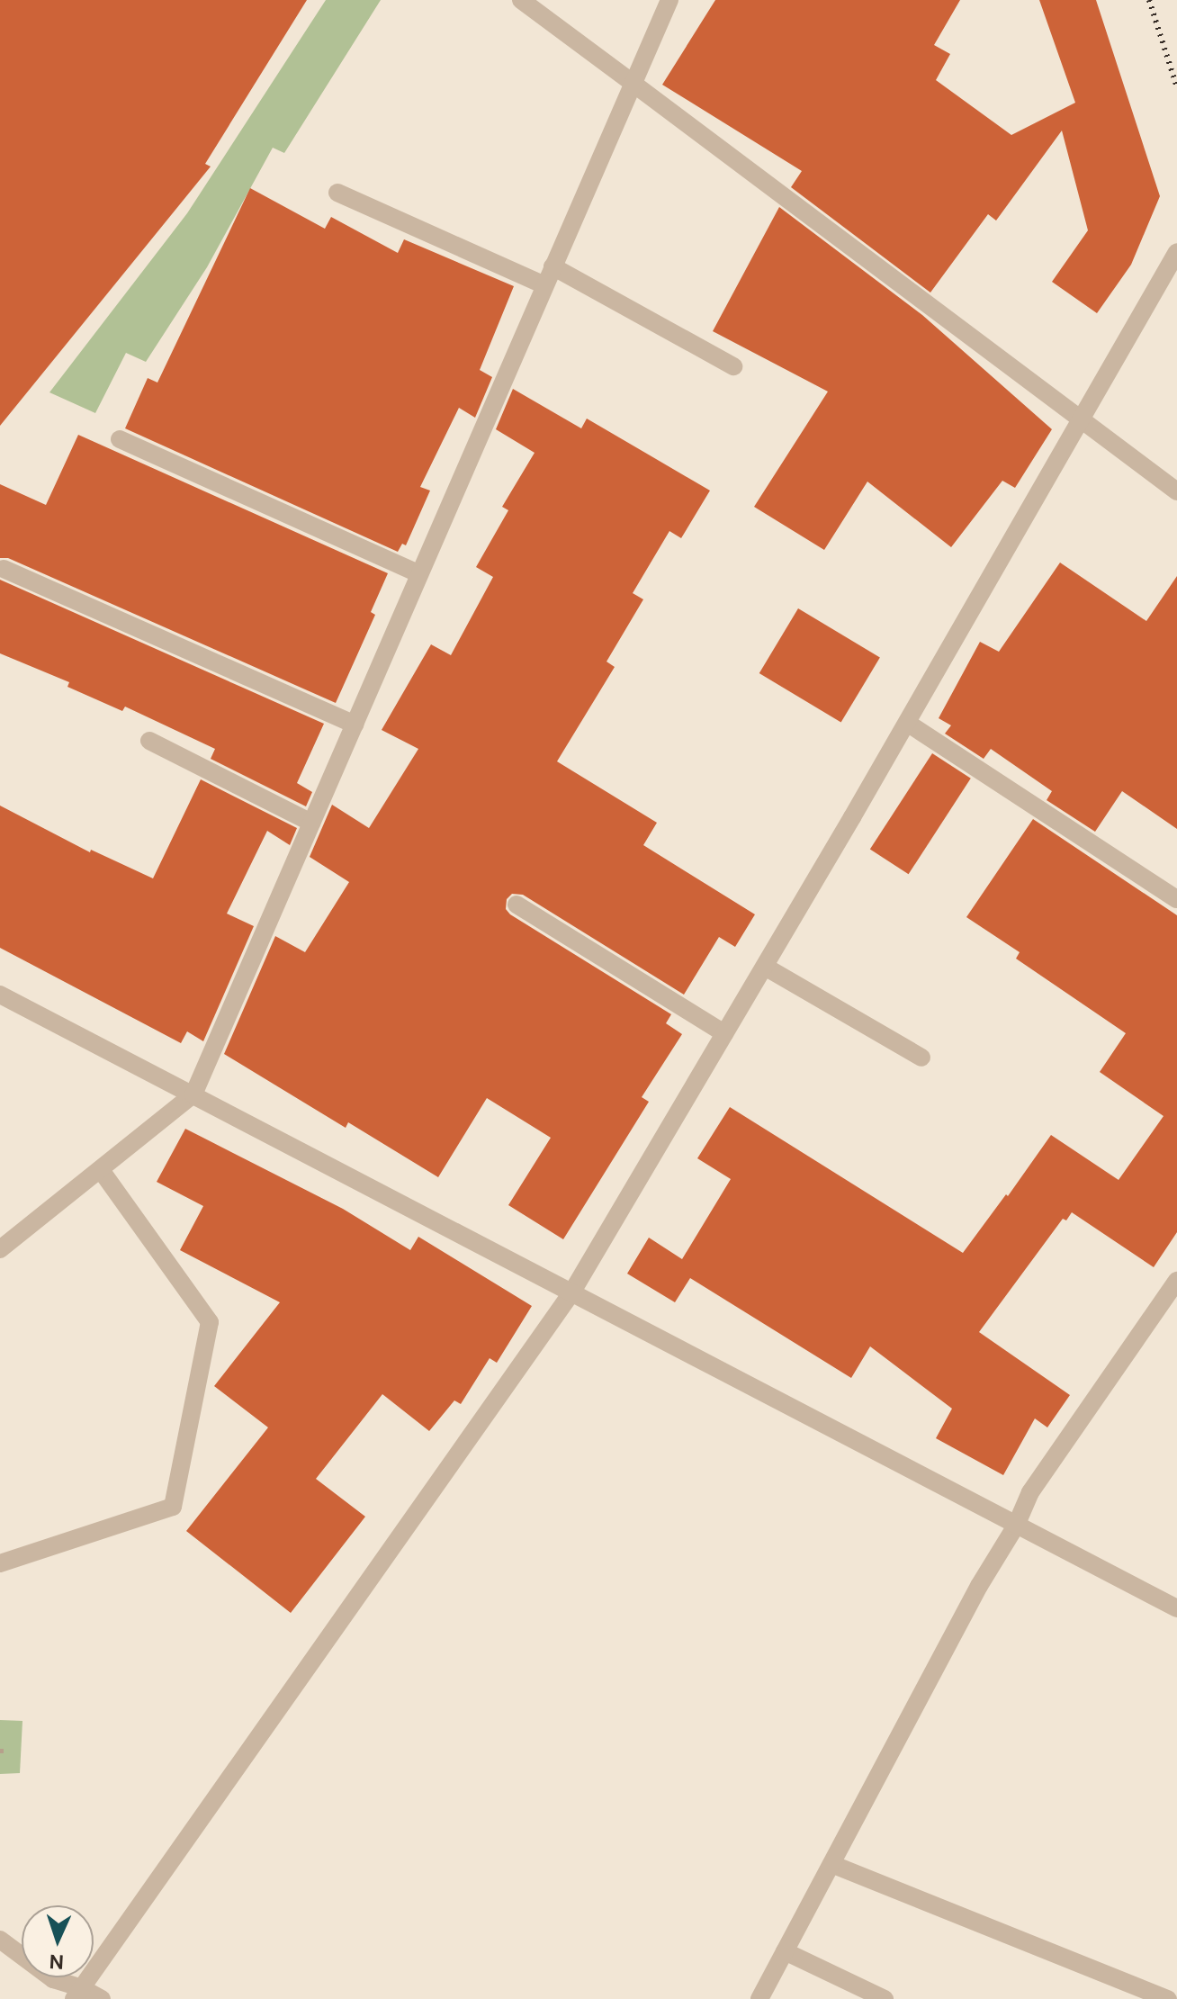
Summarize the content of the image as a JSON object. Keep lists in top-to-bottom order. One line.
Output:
{"north":"bottom"}
